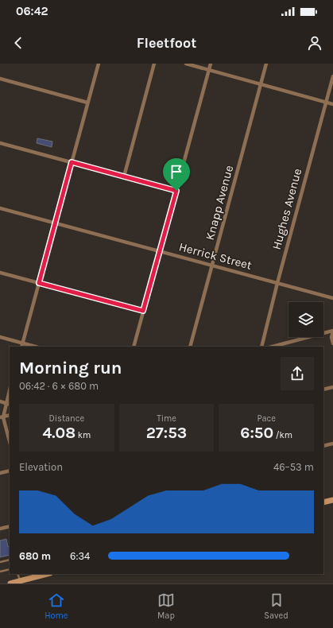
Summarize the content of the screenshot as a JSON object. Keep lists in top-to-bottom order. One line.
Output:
{"streets":{"street":["Knapp Avenue","Hughes Avenue","Herrick Street"]},"crossings":[["Knapp Avenue","Herrick Street"],["Hughes Avenue","Herrick Street"]],"page":{"status":"06:42","header":"Fleetfoot","heading":["Morning run","06:42 · 6 × 680 m"],"stats":[["Distance","4.08 km"],["Time","27:53"],["Pace","6:50 /km"]],"chart":["Elevation","46–53 m"],"list":[{"name":"680 m","note":"6:34"}],"tabs":["Home","Map","Saved"]}}
